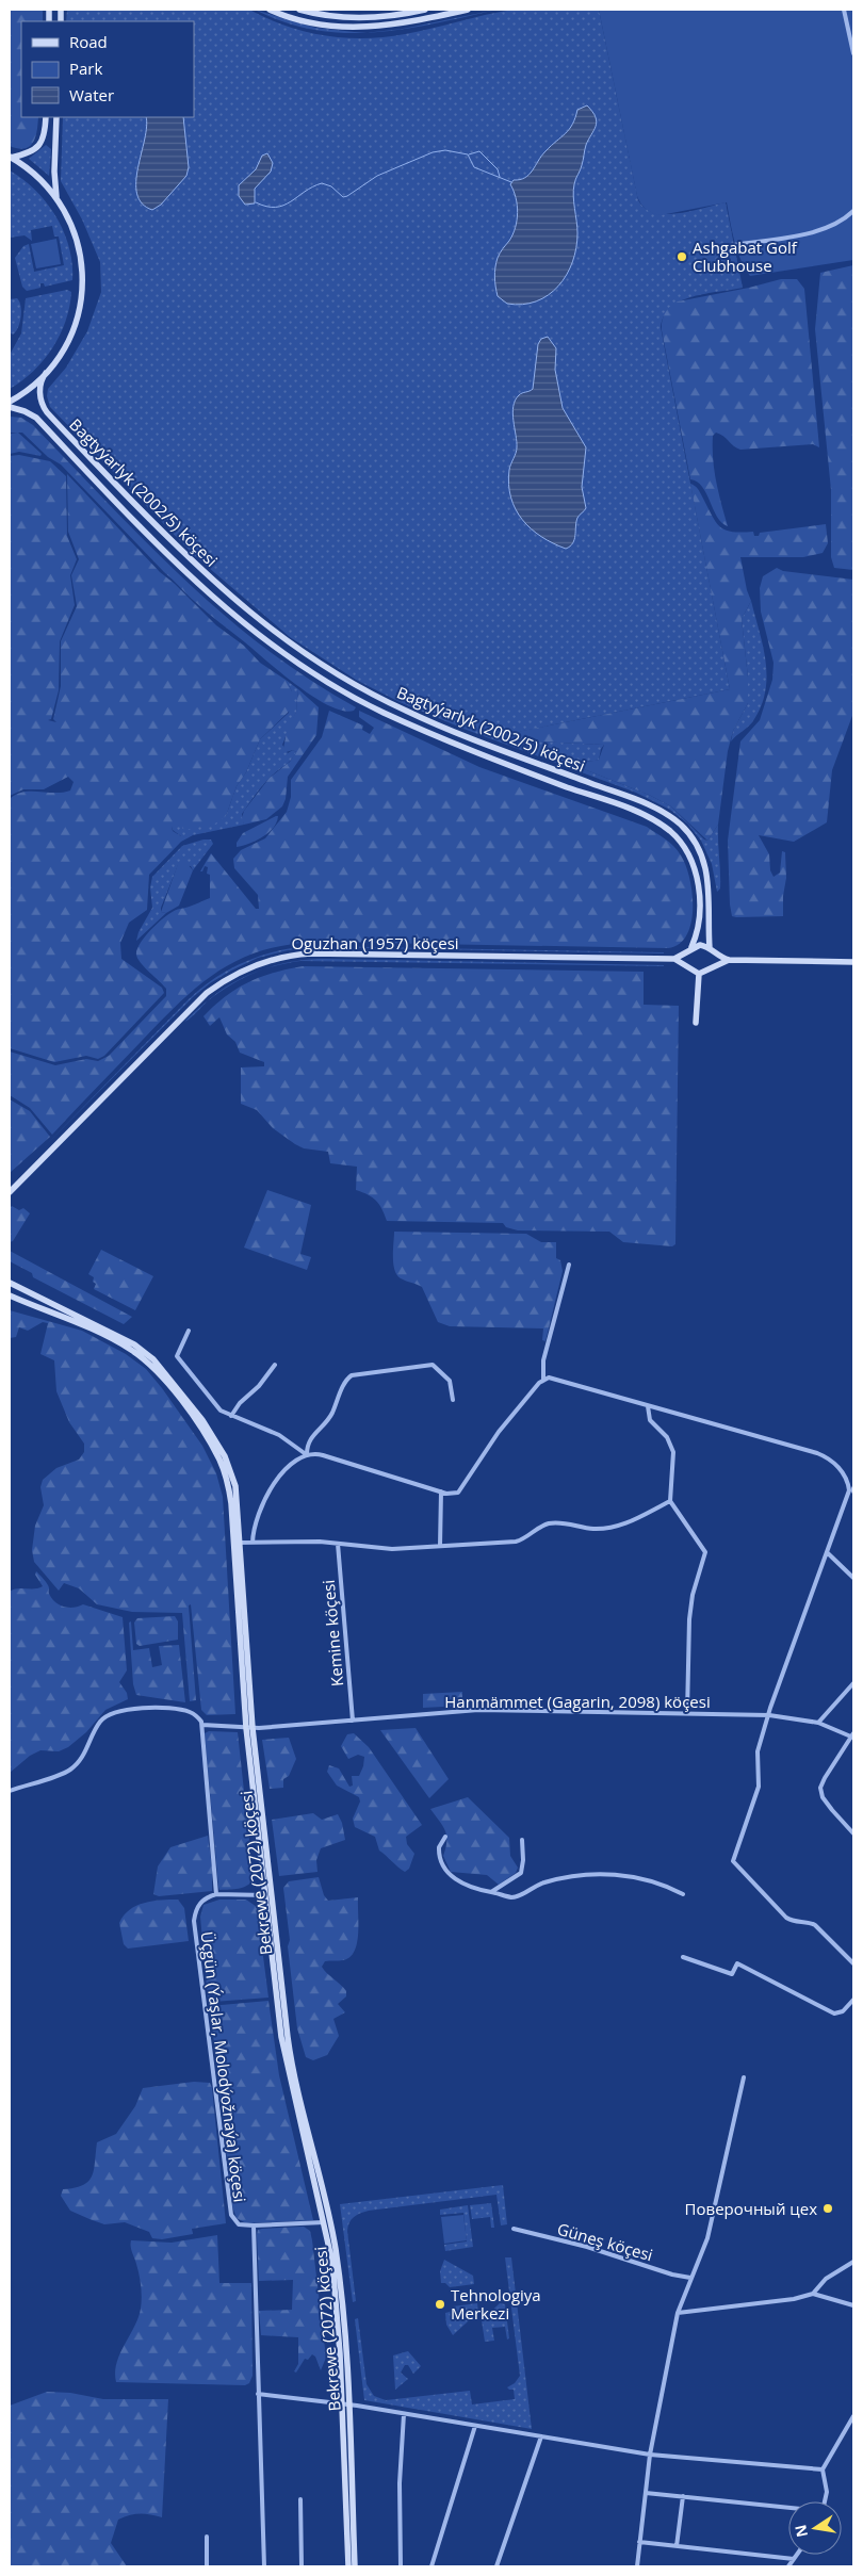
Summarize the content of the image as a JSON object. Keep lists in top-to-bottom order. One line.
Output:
{"streets":{"main road":["Bagtyýarlyk (2002/5) köçesi","Oguzhan (1957) köçesi","Bekrewe (2072) köçesi"],"street":["Kemine köçesi","Hanmämmet (Gagarin, 2098) köçesi","Üçgün (Ýaşlar, Molodýožnaýa) köçesi","Güneş köçesi"]},"crossings":[["Bagtyýarlyk (2002/5) köçesi","Oguzhan (1957) köçesi"],["Kemine köçesi","Hanmämmet (Gagarin, 2098) köçesi"],["Hanmämmet (Gagarin, 2098) köçesi","Bekrewe (2072) köçesi"]],"places":["Ashgabat Golf Clubhouse","Поверочный цех","Tehnologiya Merkezi"],"legend":["Road","Park","Water"],"north":"left"}
